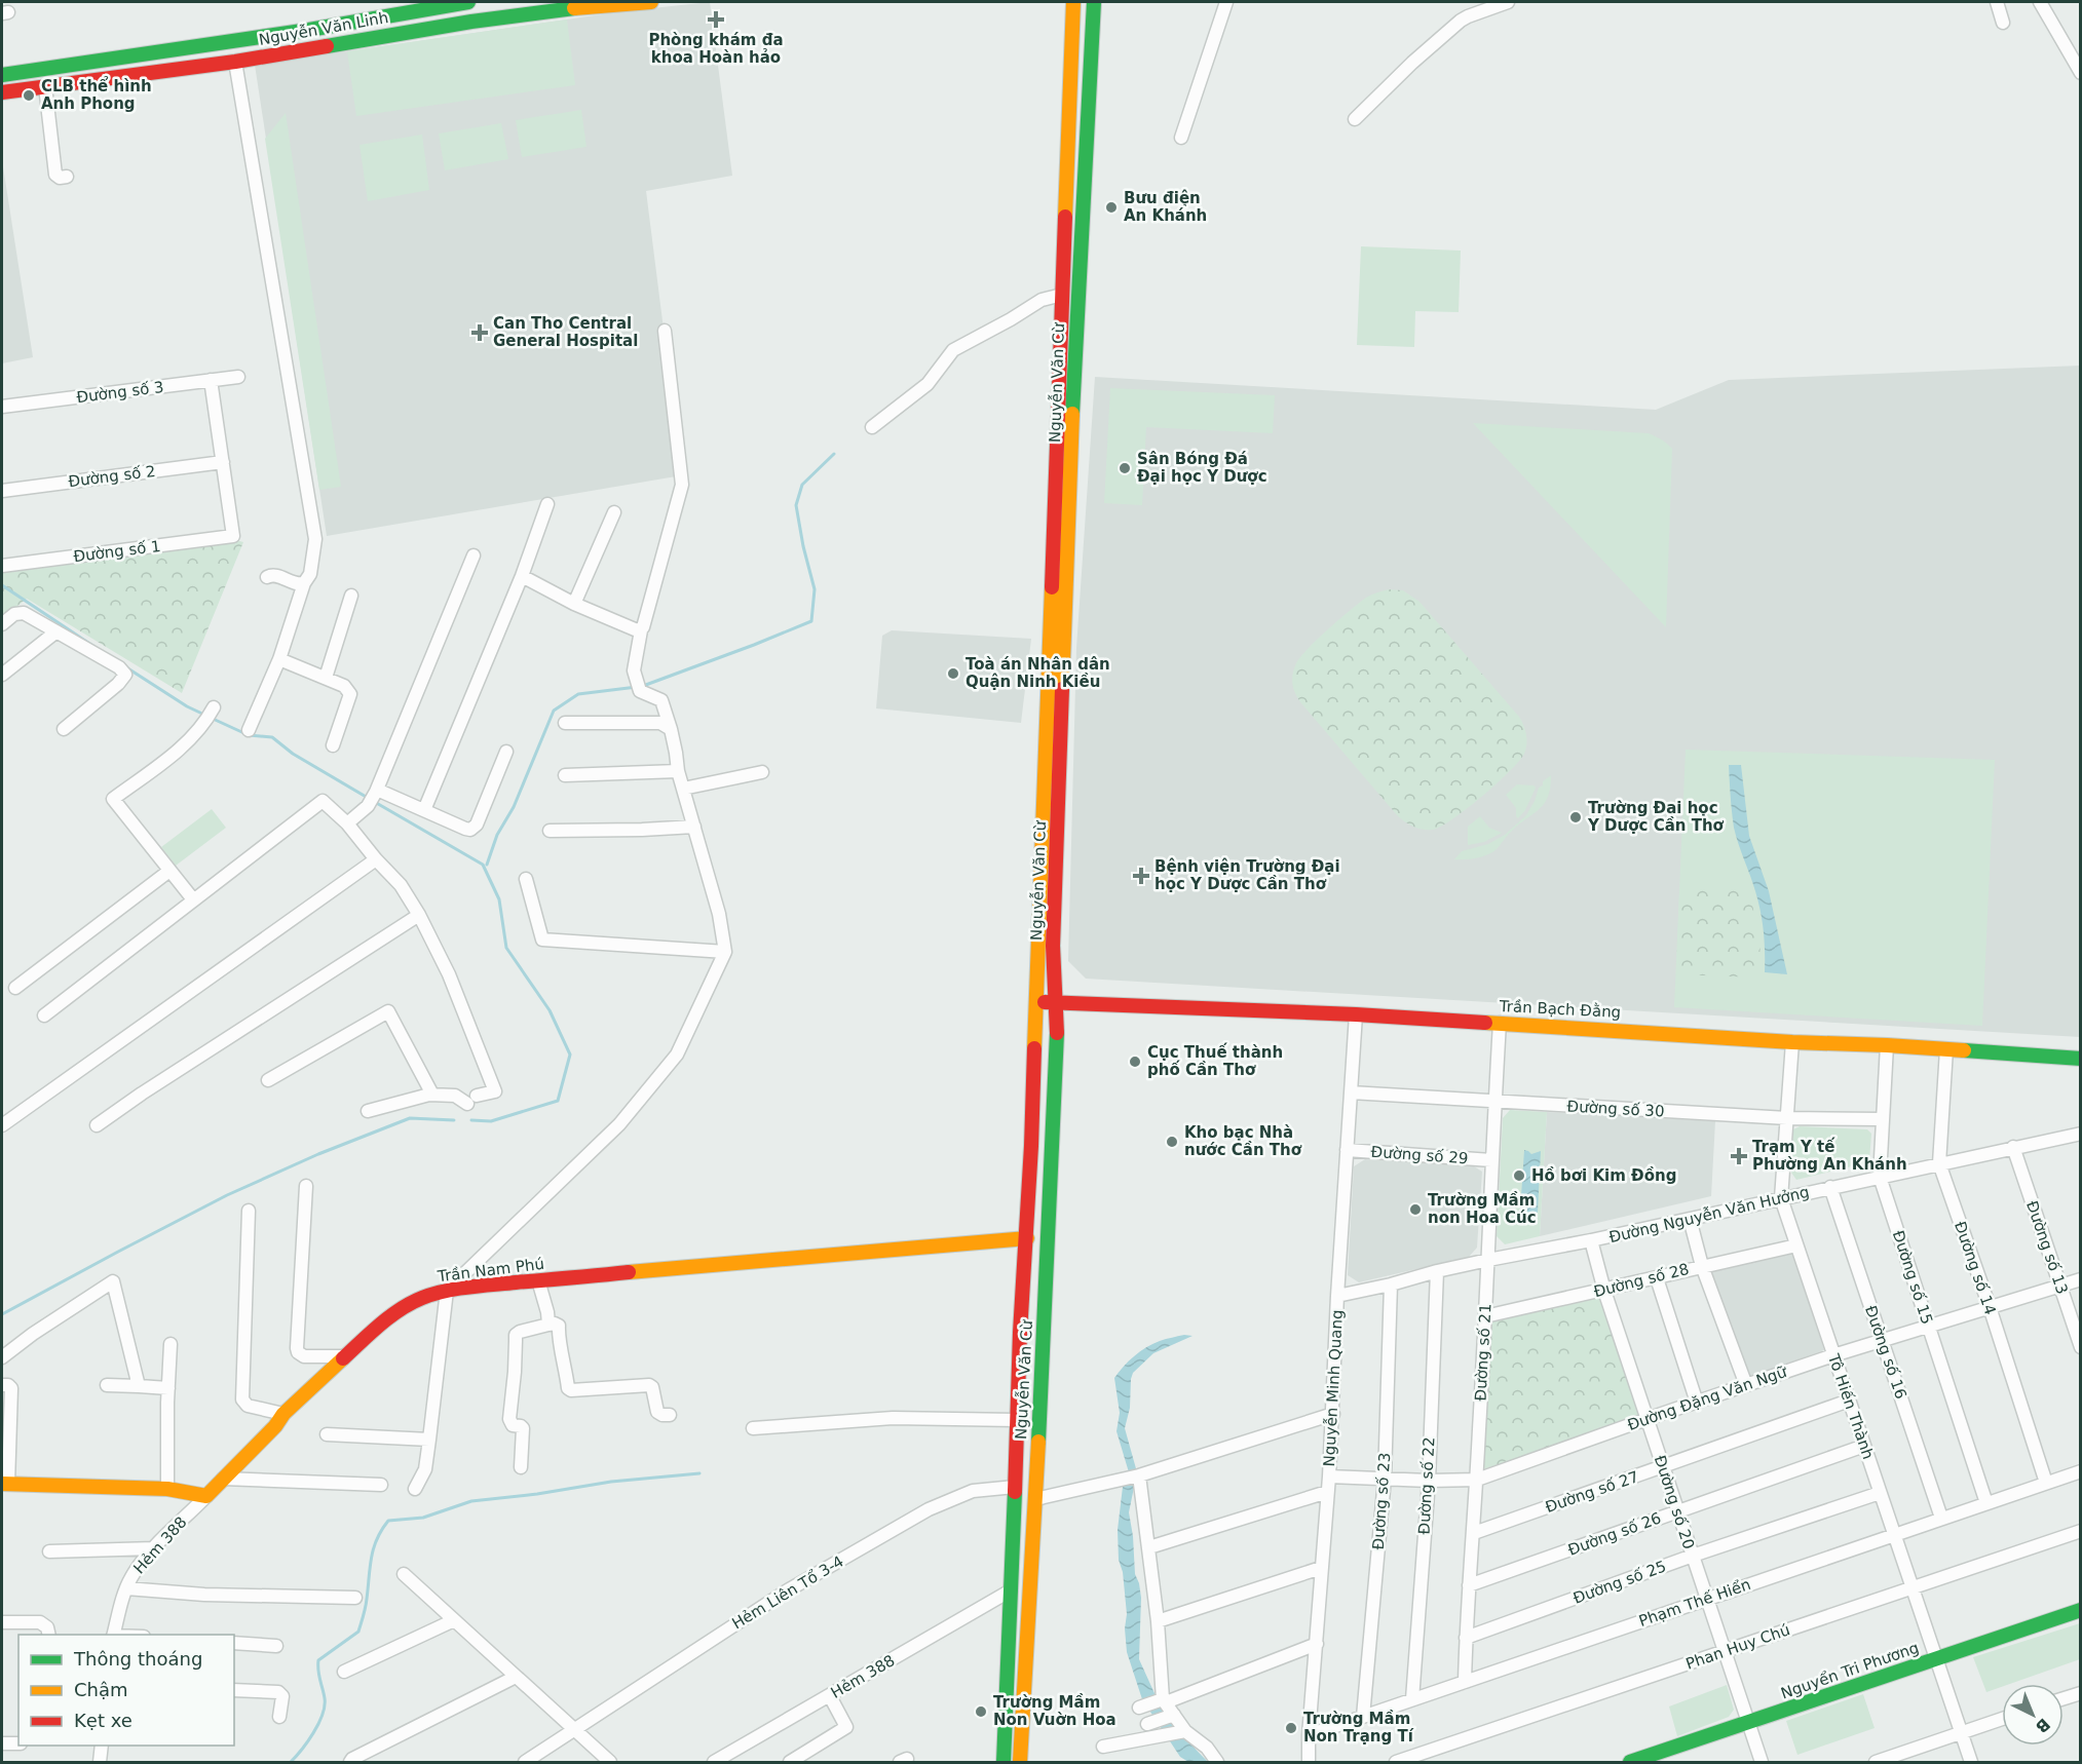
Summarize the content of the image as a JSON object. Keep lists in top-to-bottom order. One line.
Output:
{"streets":{"main road":["Nguyễn Văn Linh","Nguyễn Văn Cừ","Trần Bạch Đằng","Trần Nam Phú","Nguyển Tri Phương"],"street":["Đường số 3","Đường số 2","Đường số 1","Đường số 30","Đường số 29","Đường Nguyễn Văn Hưởng","Đường số 13","Đường số 14","Đường số 15","Đường số 28","Đường số 21","Đường số 16","Nguyễn Minh Quang","Đường Đặng Văn Ngữ","Tô Hiến Thành","Đường số 22","Đường số 27","Đường số 23","Đường số 20","Đường số 26","Hẻm 388","Đường số 25","Hẻm Liên Tổ 3-4","Phạm Thế Hiển","Phan Huy Chú"]},"crossings":[["Nguyễn Văn Cừ","Trần Bạch Đằng"],["Nguyễn Văn Cừ","Trần Nam Phú"],["Nguyễn Văn Cừ","Hẻm 388"],["Nguyễn Văn Cừ","Hẻm Liên Tổ 3-4"],["Đường số 2","Đường số 1"],["Trần Bạch Đằng","Đường số 14"],["Trần Bạch Đằng","Đường số 15"],["Trần Bạch Đằng","Đường số 21"],["Trần Bạch Đằng","Nguyễn Minh Quang"],["Trần Bạch Đằng","Tô Hiến Thành"],["Đường số 30","Đường số 15"],["Đường số 30","Đường số 21"],["Đường số 30","Nguyễn Minh Quang"],["Đường số 30","Tô Hiến Thành"],["Đường số 29","Đường số 21"],["Đường số 29","Nguyễn Minh Quang"],["Đường Nguyễn Văn Hưởng","Đường số 13"],["Đường Nguyễn Văn Hưởng","Đường số 14"],["Đường Nguyễn Văn Hưởng","Đường số 15"],["Đường Nguyễn Văn Hưởng","Đường số 21"],["Đường Nguyễn Văn Hưởng","Đường số 16"],["Đường Nguyễn Văn Hưởng","Nguyễn Minh Quang"],["Đường Nguyễn Văn Hưởng","Tô Hiến Thành"],["Đường Nguyễn Văn Hưởng","Đường số 22"],["Đường Nguyễn Văn Hưởng","Đường số 23"],["Đường Nguyễn Văn Hưởng","Đường số 20"],["Đường số 13","Đường Đặng Văn Ngữ"],["Đường số 14","Đường Đặng Văn Ngữ"],["Đường số 14","Phạm Thế Hiển"],["Trần Nam Phú","Hẻm 388"],["Đường số 15","Đường Đặng Văn Ngữ"],["Đường số 15","Phạm Thế Hiển"],["Đường số 28","Đường số 21"],["Đường số 28","Tô Hiến Thành"],["Đường số 28","Đường số 20"],["Đường số 21","Đường Đặng Văn Ngữ"],["Đường số 21","Đường số 27"],["Đường số 21","Đường số 26"],["Đường số 21","Đường số 25"],["Đường số 21","Phạm Thế Hiển"],["Đường số 16","Đường Đặng Văn Ngữ"],["Đường số 16","Phạm Thế Hiển"],["Nguyễn Minh Quang","Đường Đặng Văn Ngữ"],["Nguyễn Minh Quang","Phạm Thế Hiển"],["Đường Đặng Văn Ngữ","Tô Hiến Thành"],["Đường Đặng Văn Ngữ","Đường số 22"],["Đường Đặng Văn Ngữ","Đường số 23"],["Đường Đặng Văn Ngữ","Đường số 20"],["Tô Hiến Thành","Đường số 27"],["Tô Hiến Thành","Đường số 26"],["Tô Hiến Thành","Đường số 25"],["Tô Hiến Thành","Phạm Thế Hiển"],["Tô Hiến Thành","Phan Huy Chú"],["Tô Hiến Thành","Nguyển Tri Phương"],["Đường số 22","Phạm Thế Hiển"],["Đường số 27","Đường số 20"],["Đường số 23","Phạm Thế Hiển"],["Đường số 20","Đường số 26"],["Đường số 20","Đường số 25"],["Đường số 20","Phạm Thế Hiển"],["Đường số 20","Phan Huy Chú"],["Đường số 20","Nguyển Tri Phương"]],"places":{"health":["Phòng khám đa khoa Hoàn hảo","Can Tho Central General Hospital","Bệnh viện Trường Đại học Y Dược Cần Thơ","Trạm Y tế Phường An Khánh"],"other":["CLB thể hình Anh Phong","Bưu điện An Khánh","Sân Bóng Đá Đại học Y Dược","Toà án Nhân dân Quận Ninh Kiều","Trường Đại học Y Dược Cần Thơ","Cục Thuế thành phố Cần Thơ","Kho bạc Nhà nước Cần Thơ","Hồ bơi Kim Đồng","Trường Mầm non Hoa Cúc","Trường Mầm Non Vuờn Hoa","Trường Mầm Non Trạng Tí"]},"legend":["Thông thoáng","Chậm","Kẹt xe"],"north":"bottom right"}
